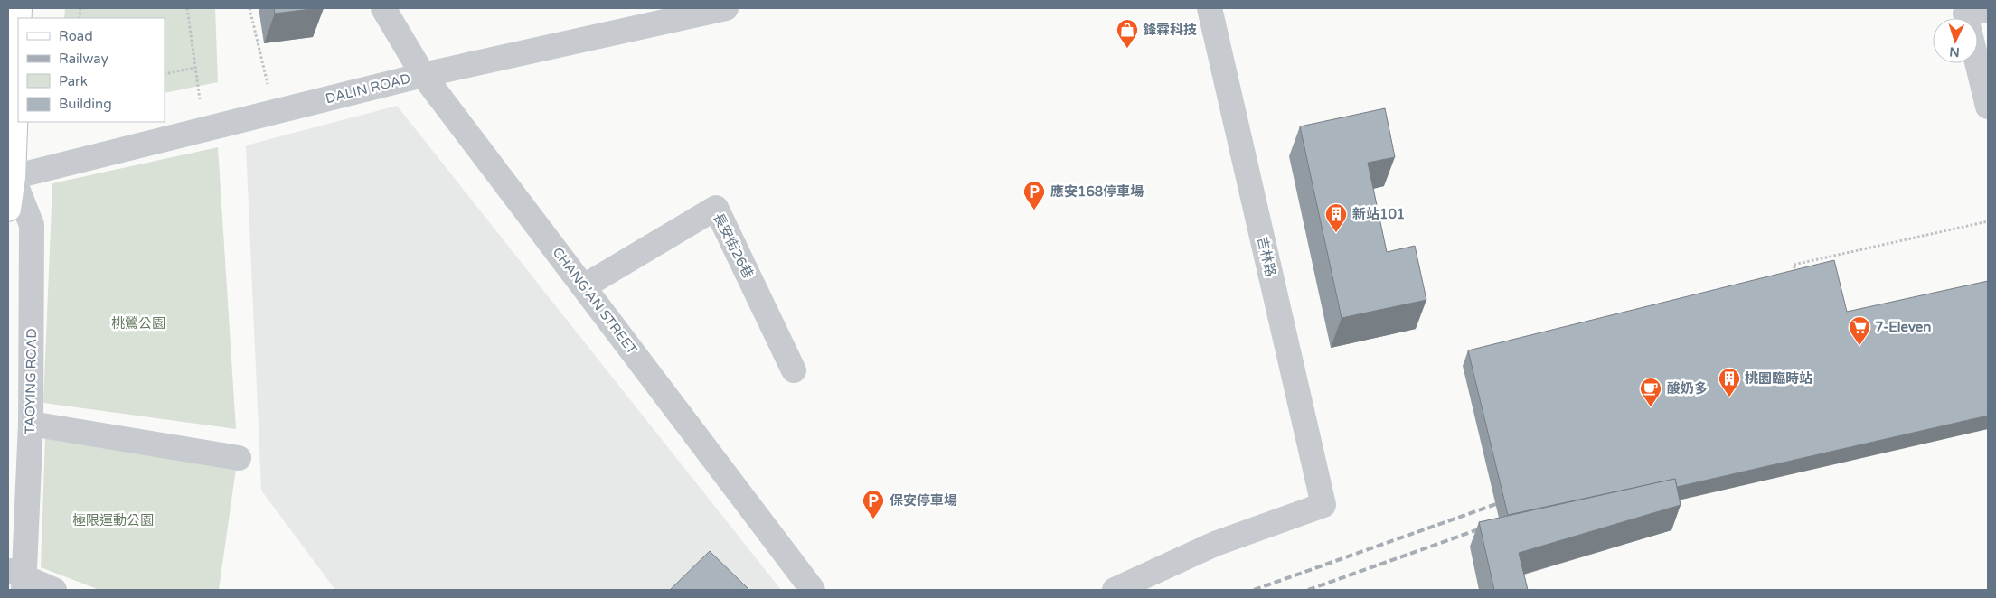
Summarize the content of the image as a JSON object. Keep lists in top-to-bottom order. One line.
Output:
{"streets":{"main road":["TAOYING ROAD"],"street":["DALIN ROAD","長安街26巷","吉林路","CHANG'AN STREET"]},"crossings":[["DALIN ROAD","CHANG'AN STREET"],["DALIN ROAD","TAOYING ROAD"],["長安街26巷","CHANG'AN STREET"]],"parks":["桃鶯公園","極限運動公園"],"places":{"shop":["鋒霖科技"],"parking":["應安168停車場","保安停車場"],"building":["新站101","桃園臨時站"],"supermarket":["7-Eleven"],"cafe":["酸奶多"]},"legend":["Road","Railway","Park","Building"],"north":"bottom"}
